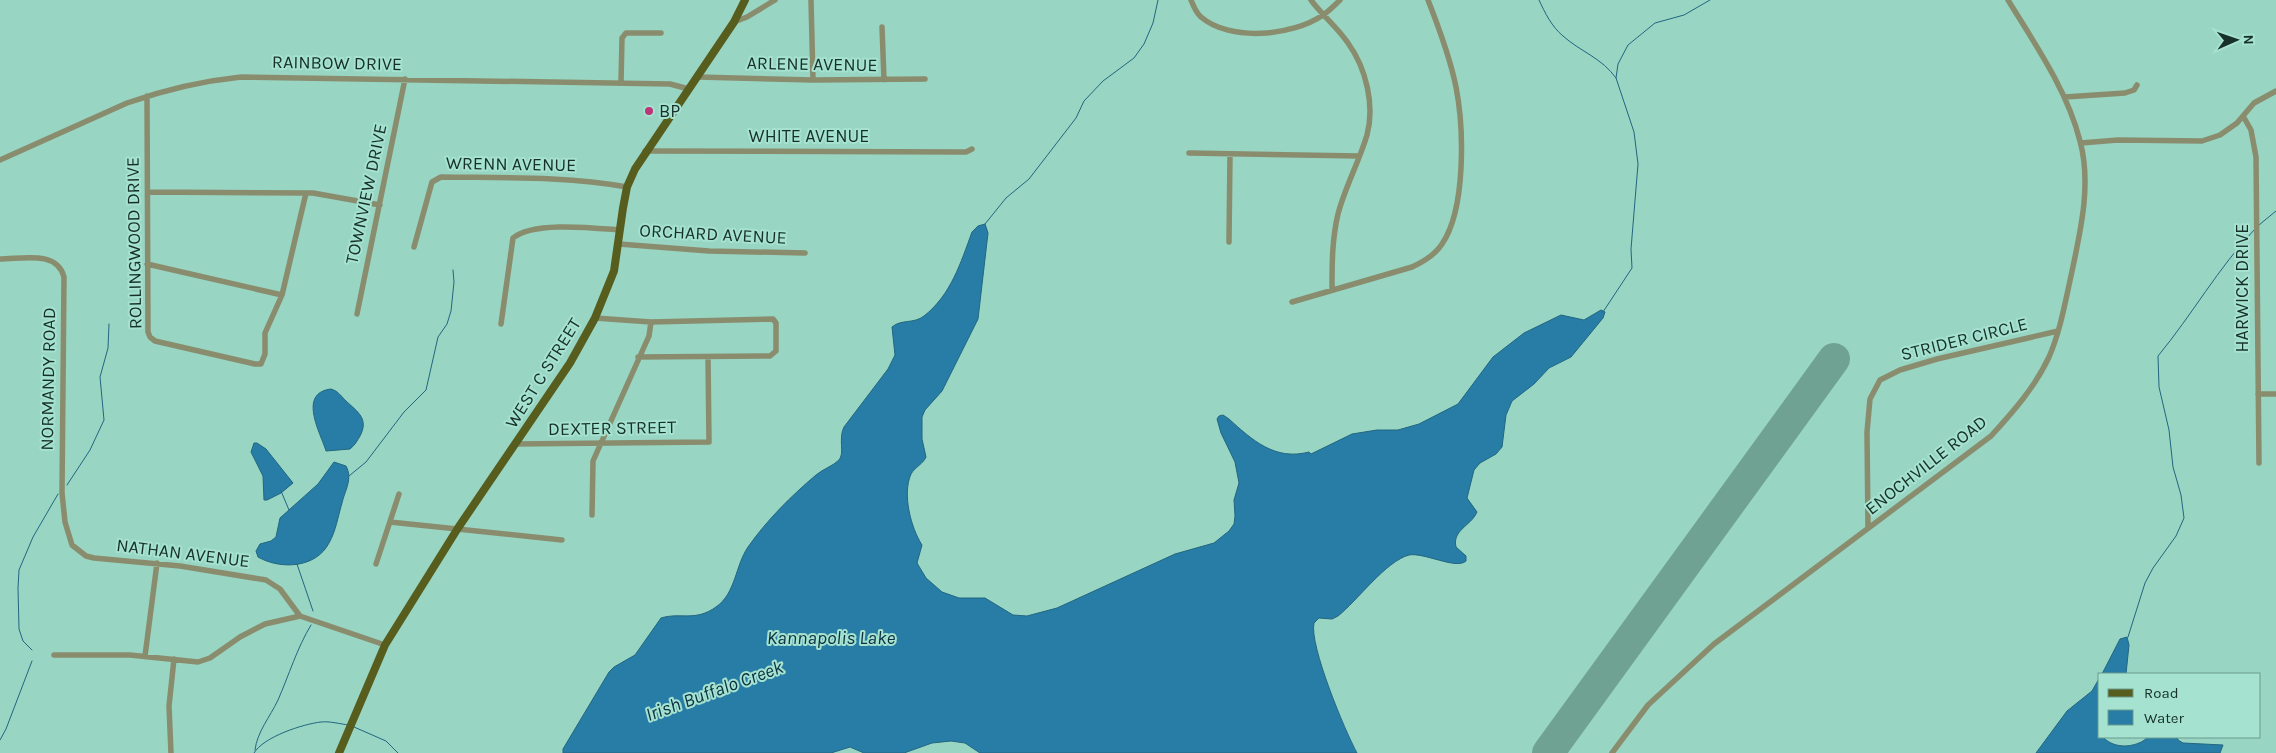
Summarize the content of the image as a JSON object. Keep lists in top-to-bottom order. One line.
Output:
{"streets":{"main road":["WEST C STREET"],"street":["RAINBOW DRIVE","ARLENE AVENUE","WHITE AVENUE","WRENN AVENUE","TOWNVIEW DRIVE","ORCHARD AVENUE","ROLLINGWOOD DRIVE","HARWICK DRIVE","STRIDER CIRCLE","NORMANDY ROAD","DEXTER STREET","ENOCHVILLE ROAD","NATHAN AVENUE"]},"crossings":[["RAINBOW DRIVE","TOWNVIEW DRIVE"],["RAINBOW DRIVE","ROLLINGWOOD DRIVE"],["RAINBOW DRIVE","WEST C STREET"],["ARLENE AVENUE","WEST C STREET"],["WHITE AVENUE","WEST C STREET"],["WRENN AVENUE","WEST C STREET"],["ORCHARD AVENUE","WEST C STREET"],["STRIDER CIRCLE","ENOCHVILLE ROAD"],["WEST C STREET","DEXTER STREET"],["NORMANDY ROAD","NATHAN AVENUE"]],"water":["Kannapolis Lake","Irish Buffalo Creek"],"places":["BP"],"legend":["Road","Water"],"north":"right"}
